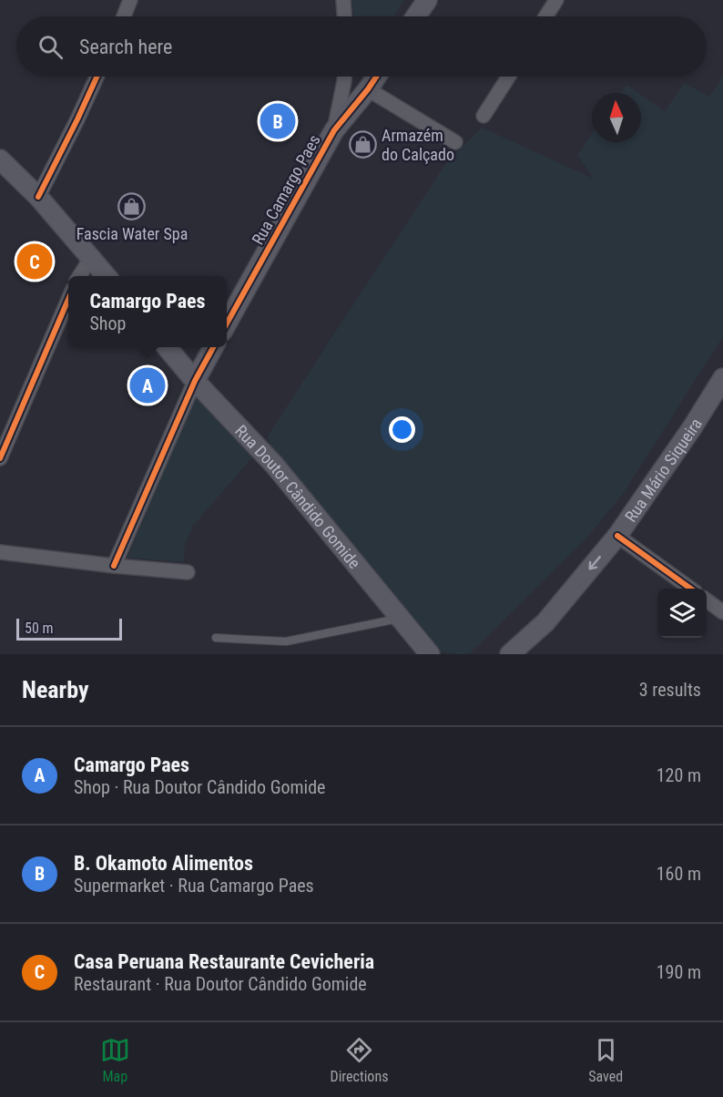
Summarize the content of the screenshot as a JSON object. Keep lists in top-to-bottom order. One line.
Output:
{"streets":{"main road":["Rua Camargo Paes","Rua Mário Siqueira","Rua Doutor Cândido Gomide"]},"one_way":["Rua Mário Siqueira"],"places":{"shop":["Armazém do Calçado","Fascia Water Spa"]},"scale_bar":"50 m","north":"top","page":{"search":"Search here","pins":["B","C","A"],"popup":["Camargo Paes","Shop"],"scale":"50 m","heading":["Nearby","3 results"],"list":[{"mark":"A","name":"Camargo Paes","note":"Shop · Rua Doutor Cândido Gomide","value":"120 m"},{"mark":"B","name":"B. Okamoto Alimentos","note":"Supermarket · Rua Camargo Paes","value":"160 m"},{"mark":"C","name":"Casa Peruana Restaurante Cevicheria","note":"Restaurant · Rua Doutor Cândido Gomide","value":"190 m"}],"nav":["Map","Directions","Saved"]}}
